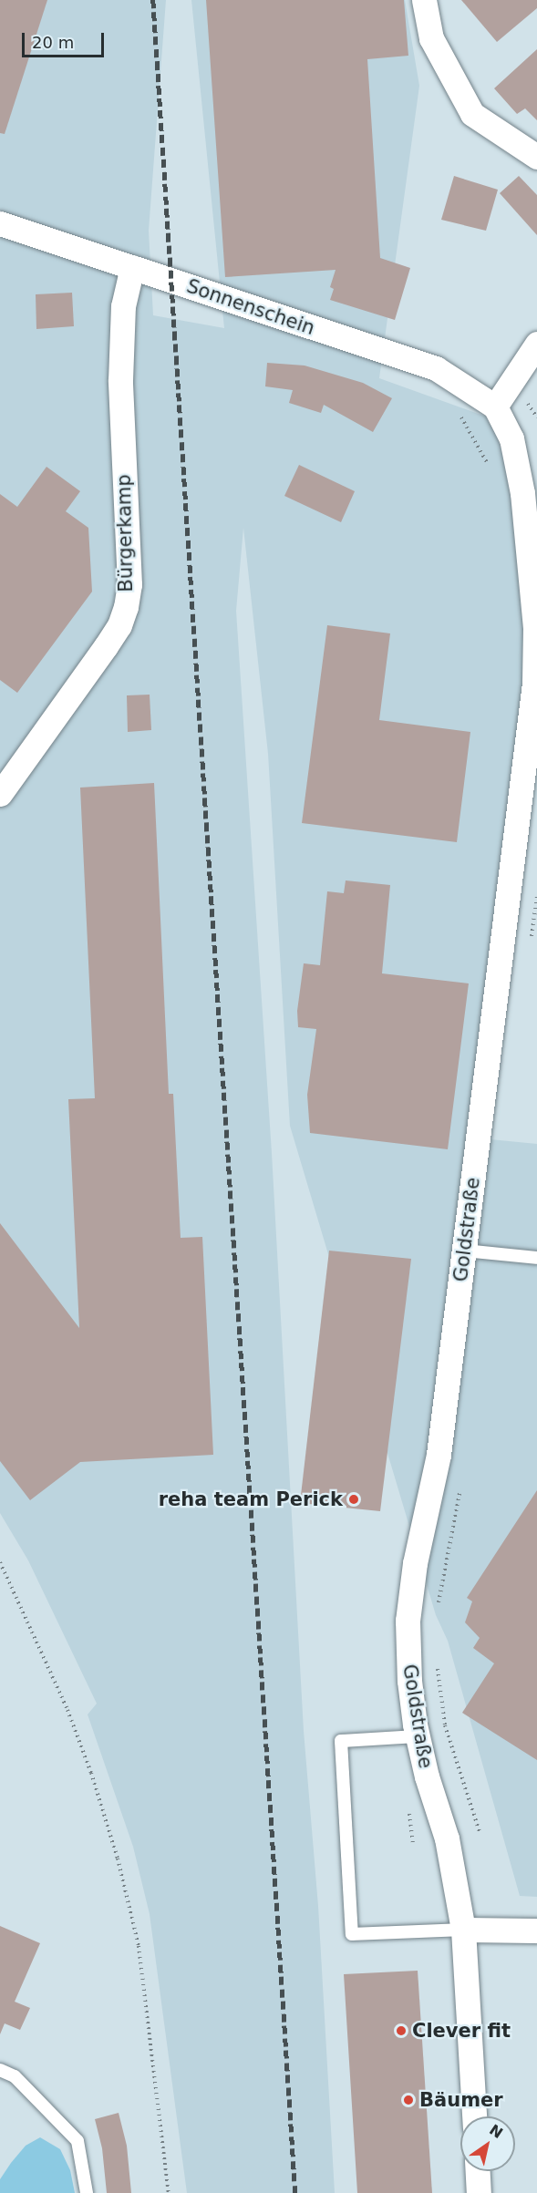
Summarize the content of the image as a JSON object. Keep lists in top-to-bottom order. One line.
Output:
{"streets":{"street":["Sonnenschein","Bürgerkamp","Goldstraße"]},"crossings":[["Sonnenschein","Bürgerkamp"],["Sonnenschein","Goldstraße"]],"places":["reha team Perick","Clever fit","Bäumer"],"scale_bar":"20 m","north":"top right"}
